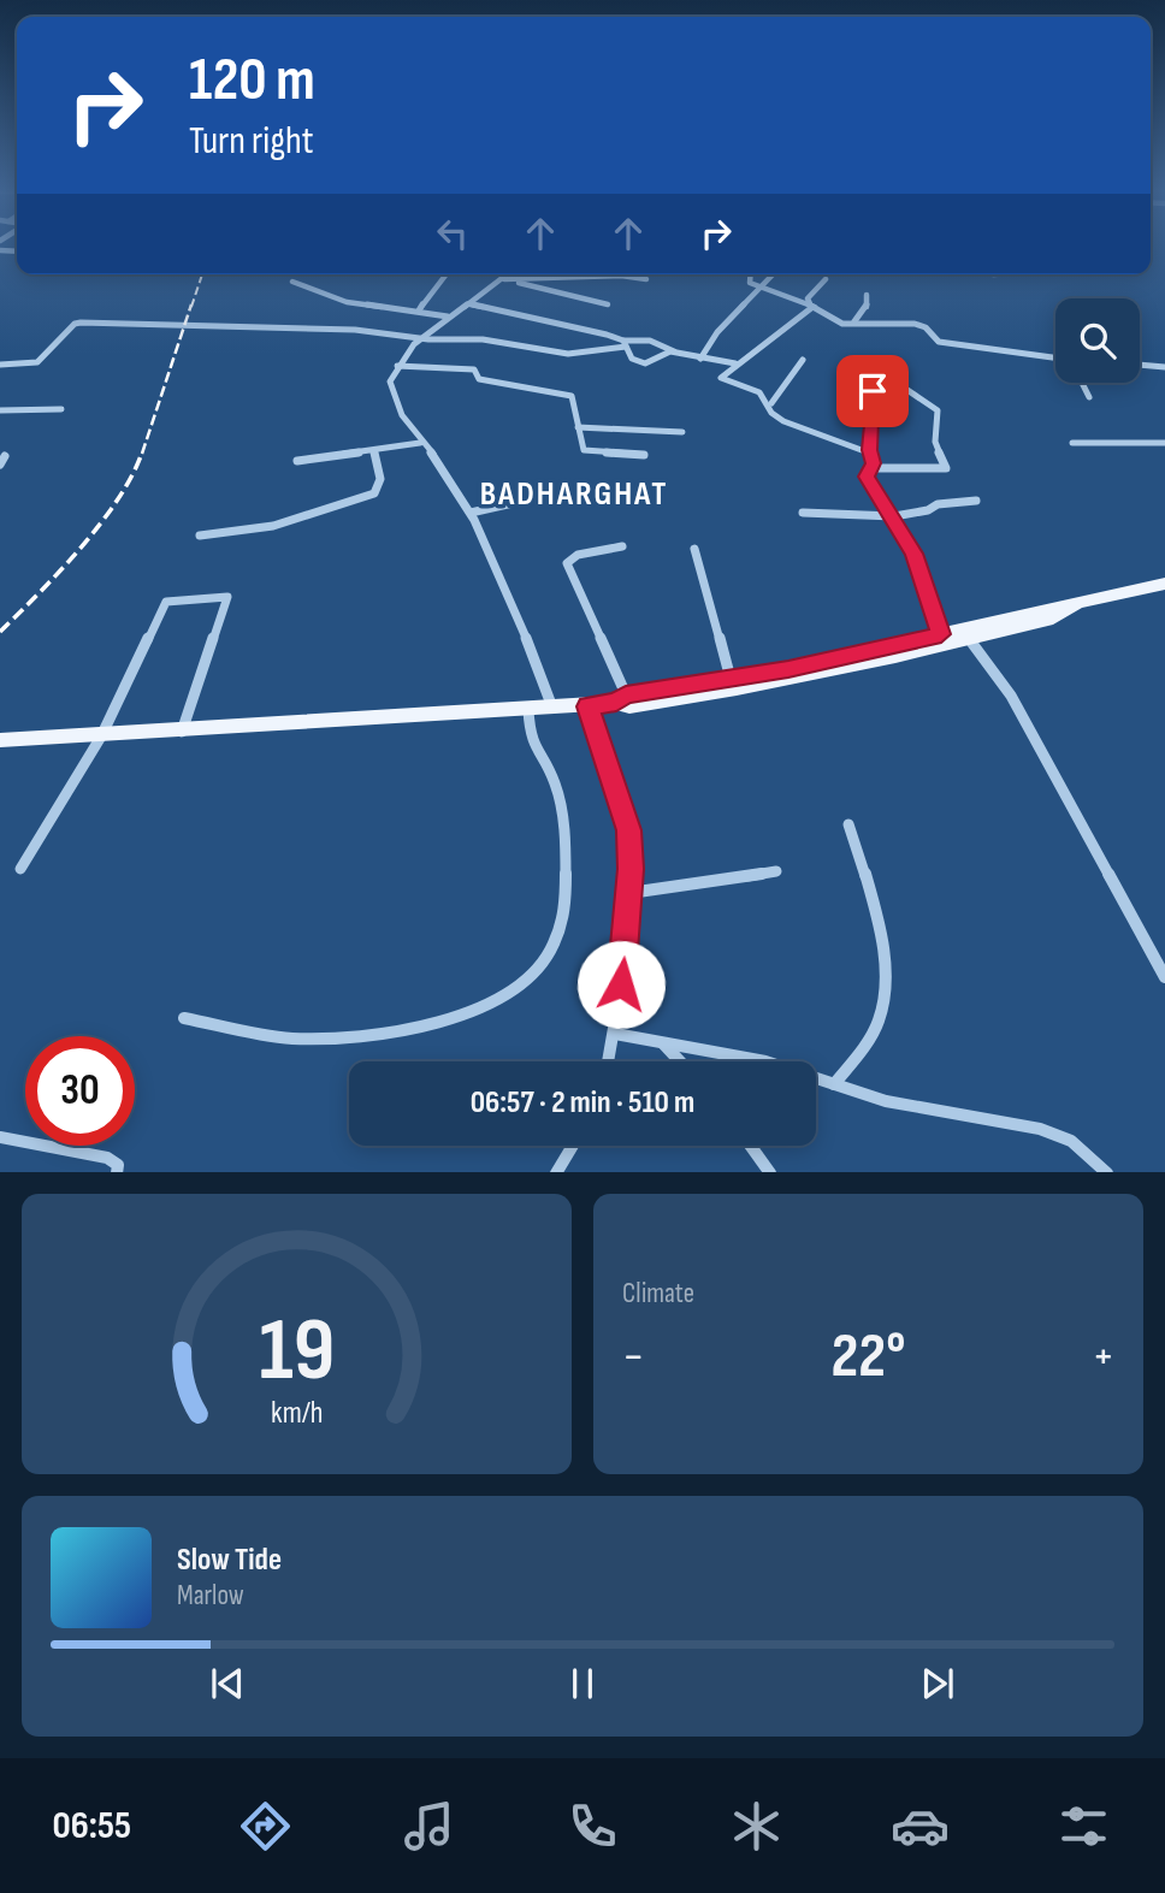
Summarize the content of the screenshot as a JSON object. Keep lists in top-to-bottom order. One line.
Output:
{"districts":["BADHARGHAT"],"page":{"turn":["120 m","Turn right"],"limit":"30","trip":"06:57 · 2 min · 510 m","tile":"Climate","heat":["−","22°","+"],"song":["Slow Tide","Marlow"],"tabs":"06:55","gauge":["19","km/h"]}}
